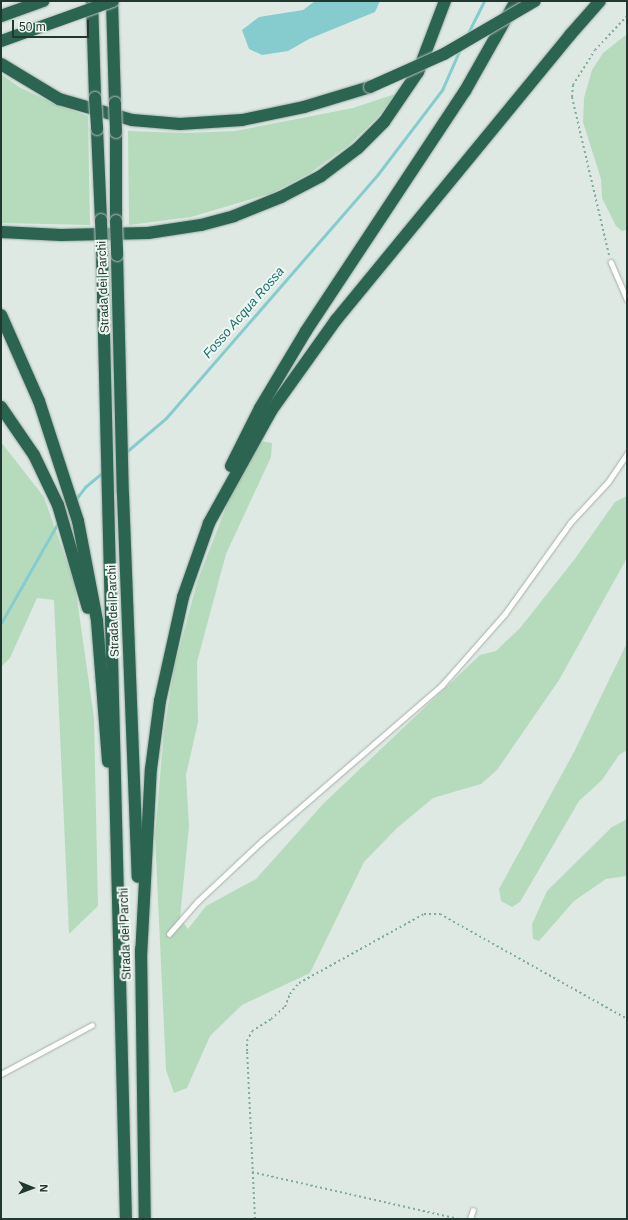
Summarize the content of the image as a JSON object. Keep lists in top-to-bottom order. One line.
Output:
{"streets":{"highway":["Strada dei Parchi"]},"water":["Fosso Acqua Rossa"],"scale_bar":"50 m","north":"right"}
